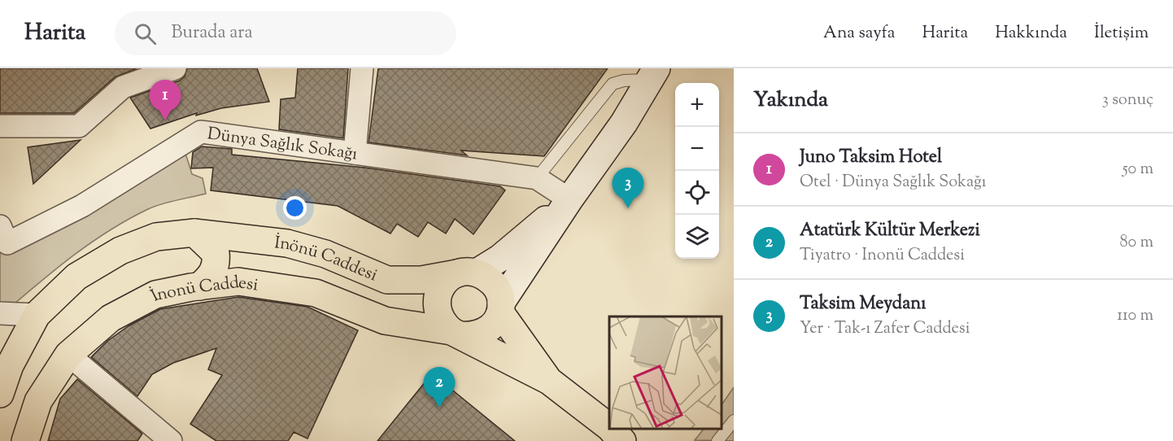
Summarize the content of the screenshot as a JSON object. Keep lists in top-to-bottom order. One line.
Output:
{"streets":{"main road":["İnönü Caddesi","İnonü Caddesi"],"street":["Dünya Sağlık Sokağı"]},"crossings":[["İnönü Caddesi","İnonü Caddesi"]],"page":{"header":"Harita","search":"Burada ara","nav":["Ana sayfa","Harita","Hakkında","İletişim"],"heading":["Yakında","3 sonuç"],"pins":["1","3","2"],"map_buttons":["+","−"],"list":[{"mark":"1","name":"Juno Taksim Hotel","note":"Otel · Dünya Sağlık Sokağı","value":"50 m"},{"mark":"2","name":"Atatürk Kültür Merkezi","note":"Tiyatro · Inonü Caddesi","value":"80 m"},{"mark":"3","name":"Taksim Meydanı","note":"Yer · Tak-ı Zafer Caddesi","value":"110 m"}]}}
